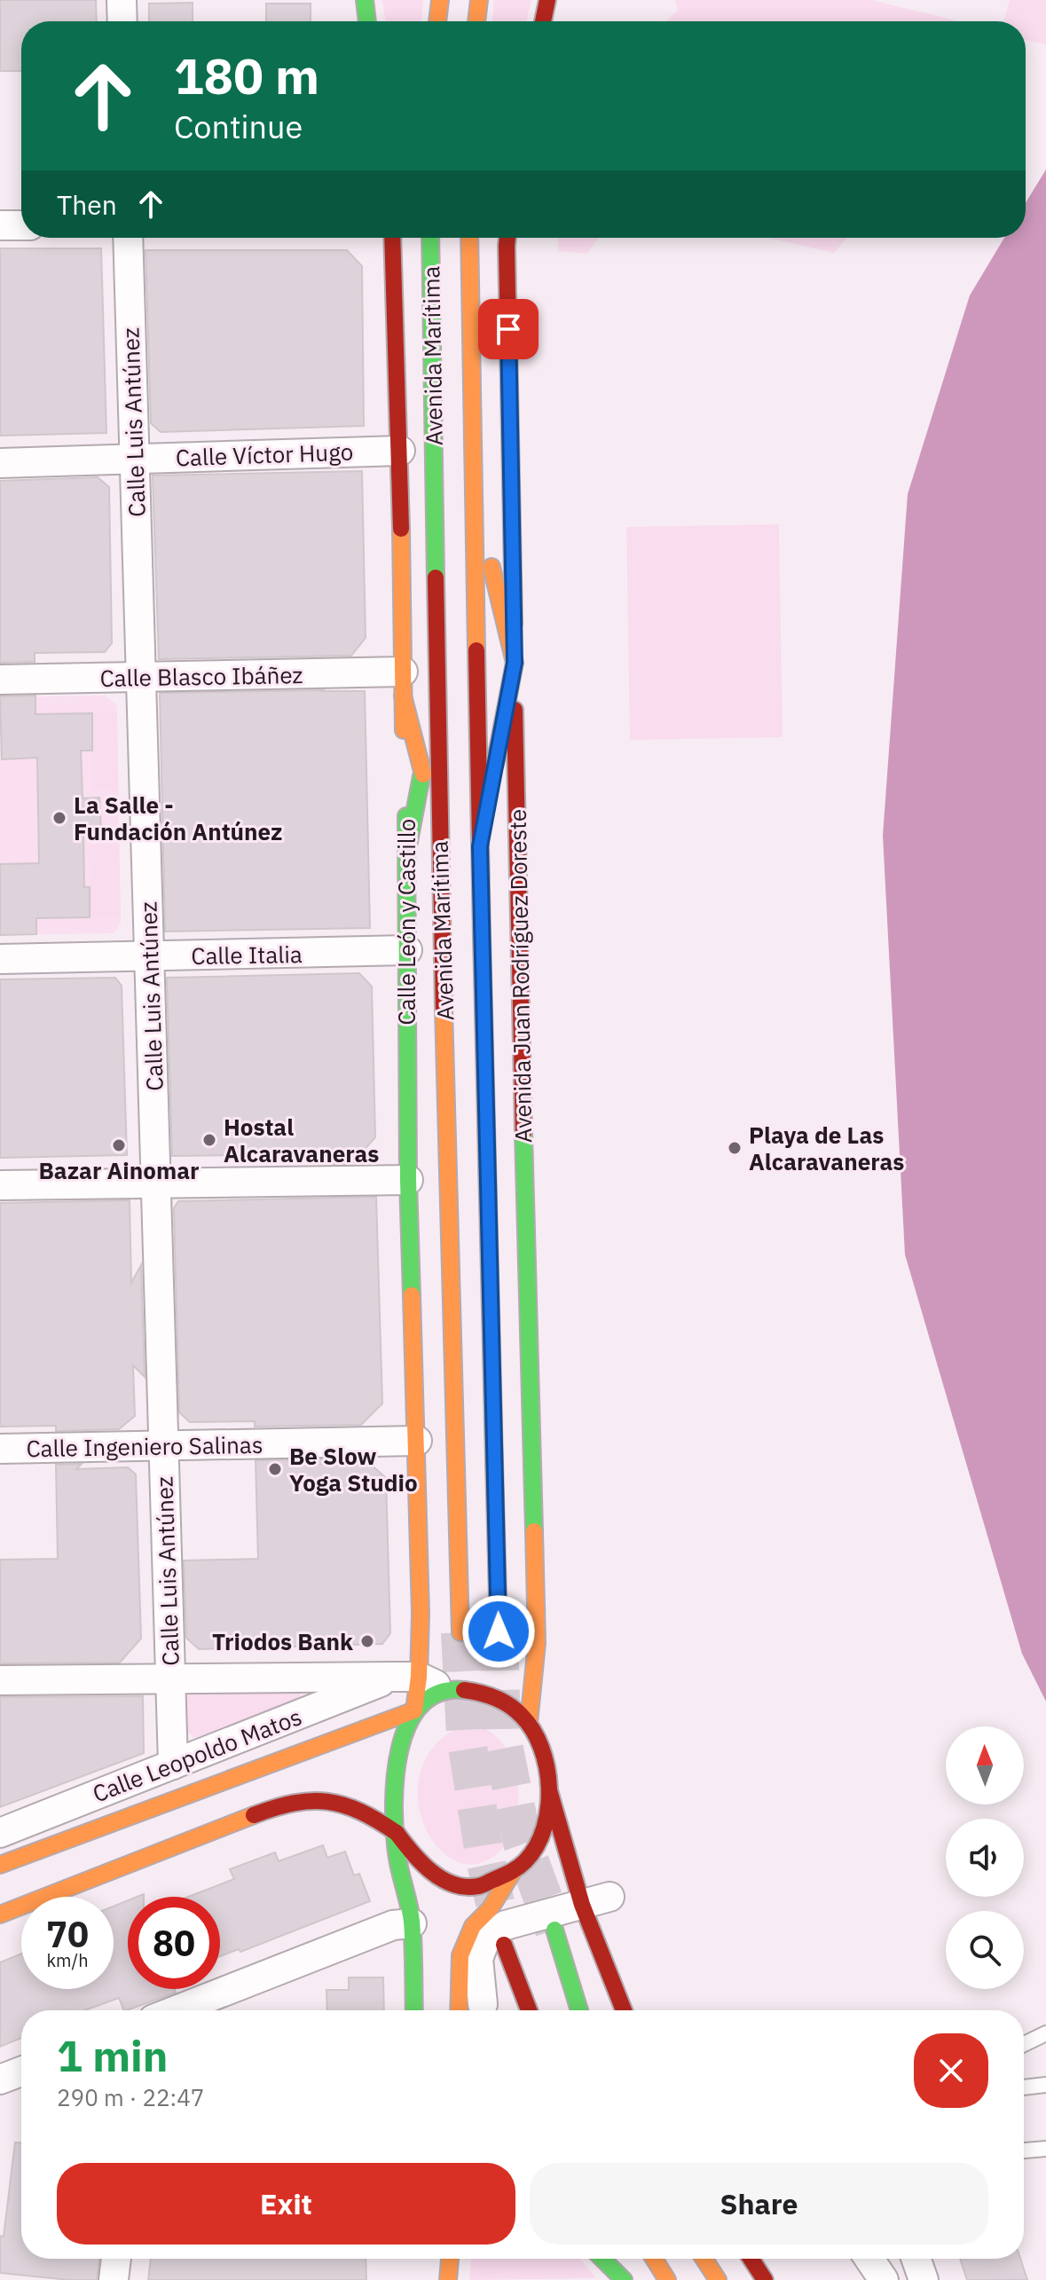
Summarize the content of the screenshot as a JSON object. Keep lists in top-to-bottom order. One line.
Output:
{"streets":{"main road":["Avenida Marítima","Calle León y Castillo","Avenida Juan Rodríguez Doreste"],"street":["Calle Luis Antúnez","Calle Víctor Hugo","Calle Blasco Ibáñez","Calle Italia","Calle Ingeniero Salinas","Calle Leopoldo Matos"]},"crossings":[["Calle Luis Antúnez","Calle Víctor Hugo"],["Calle Luis Antúnez","Calle Blasco Ibáñez"],["Calle Luis Antúnez","Calle Italia"],["Calle Luis Antúnez","Calle Ingeniero Salinas"],["Calle Luis Antúnez","Calle Leopoldo Matos"],["Calle Víctor Hugo","Calle León y Castillo"],["Calle Blasco Ibáñez","Calle León y Castillo"],["Calle León y Castillo","Calle Italia"],["Calle León y Castillo","Avenida Juan Rodríguez Doreste"],["Calle León y Castillo","Calle Ingeniero Salinas"],["Calle León y Castillo","Calle Leopoldo Matos"]],"places":["La Salle - Fundación Antúnez","Hostal Alcaravaneras","Bazar Ainomar","Playa de Las Alcaravaneras","Be Slow Yoga Studio","Triodos Bank"],"north":"top","page":{"turn":["180 m","Continue"],"then":"Then","speed":"70 km/h","limit":"80","heading":["1 min","290 m · 22:47"],"buttons":["Exit","Share"]}}
